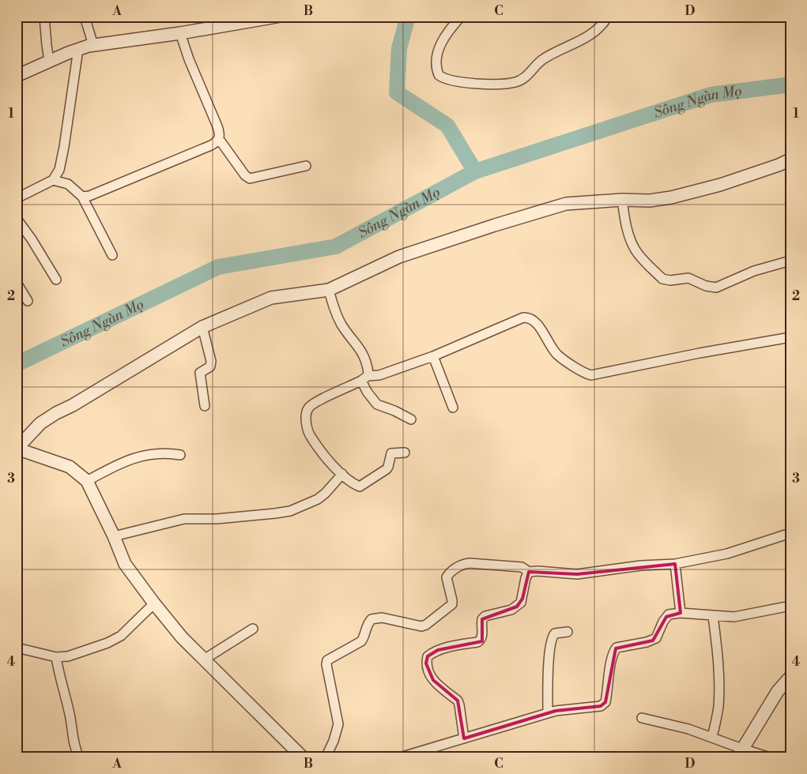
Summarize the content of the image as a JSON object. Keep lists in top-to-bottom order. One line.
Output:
{"water":["Sông Ngàn Mọ"],"grid":{"columns":["A","B","C","D"],"rows":["1","2","3","4"]}}
